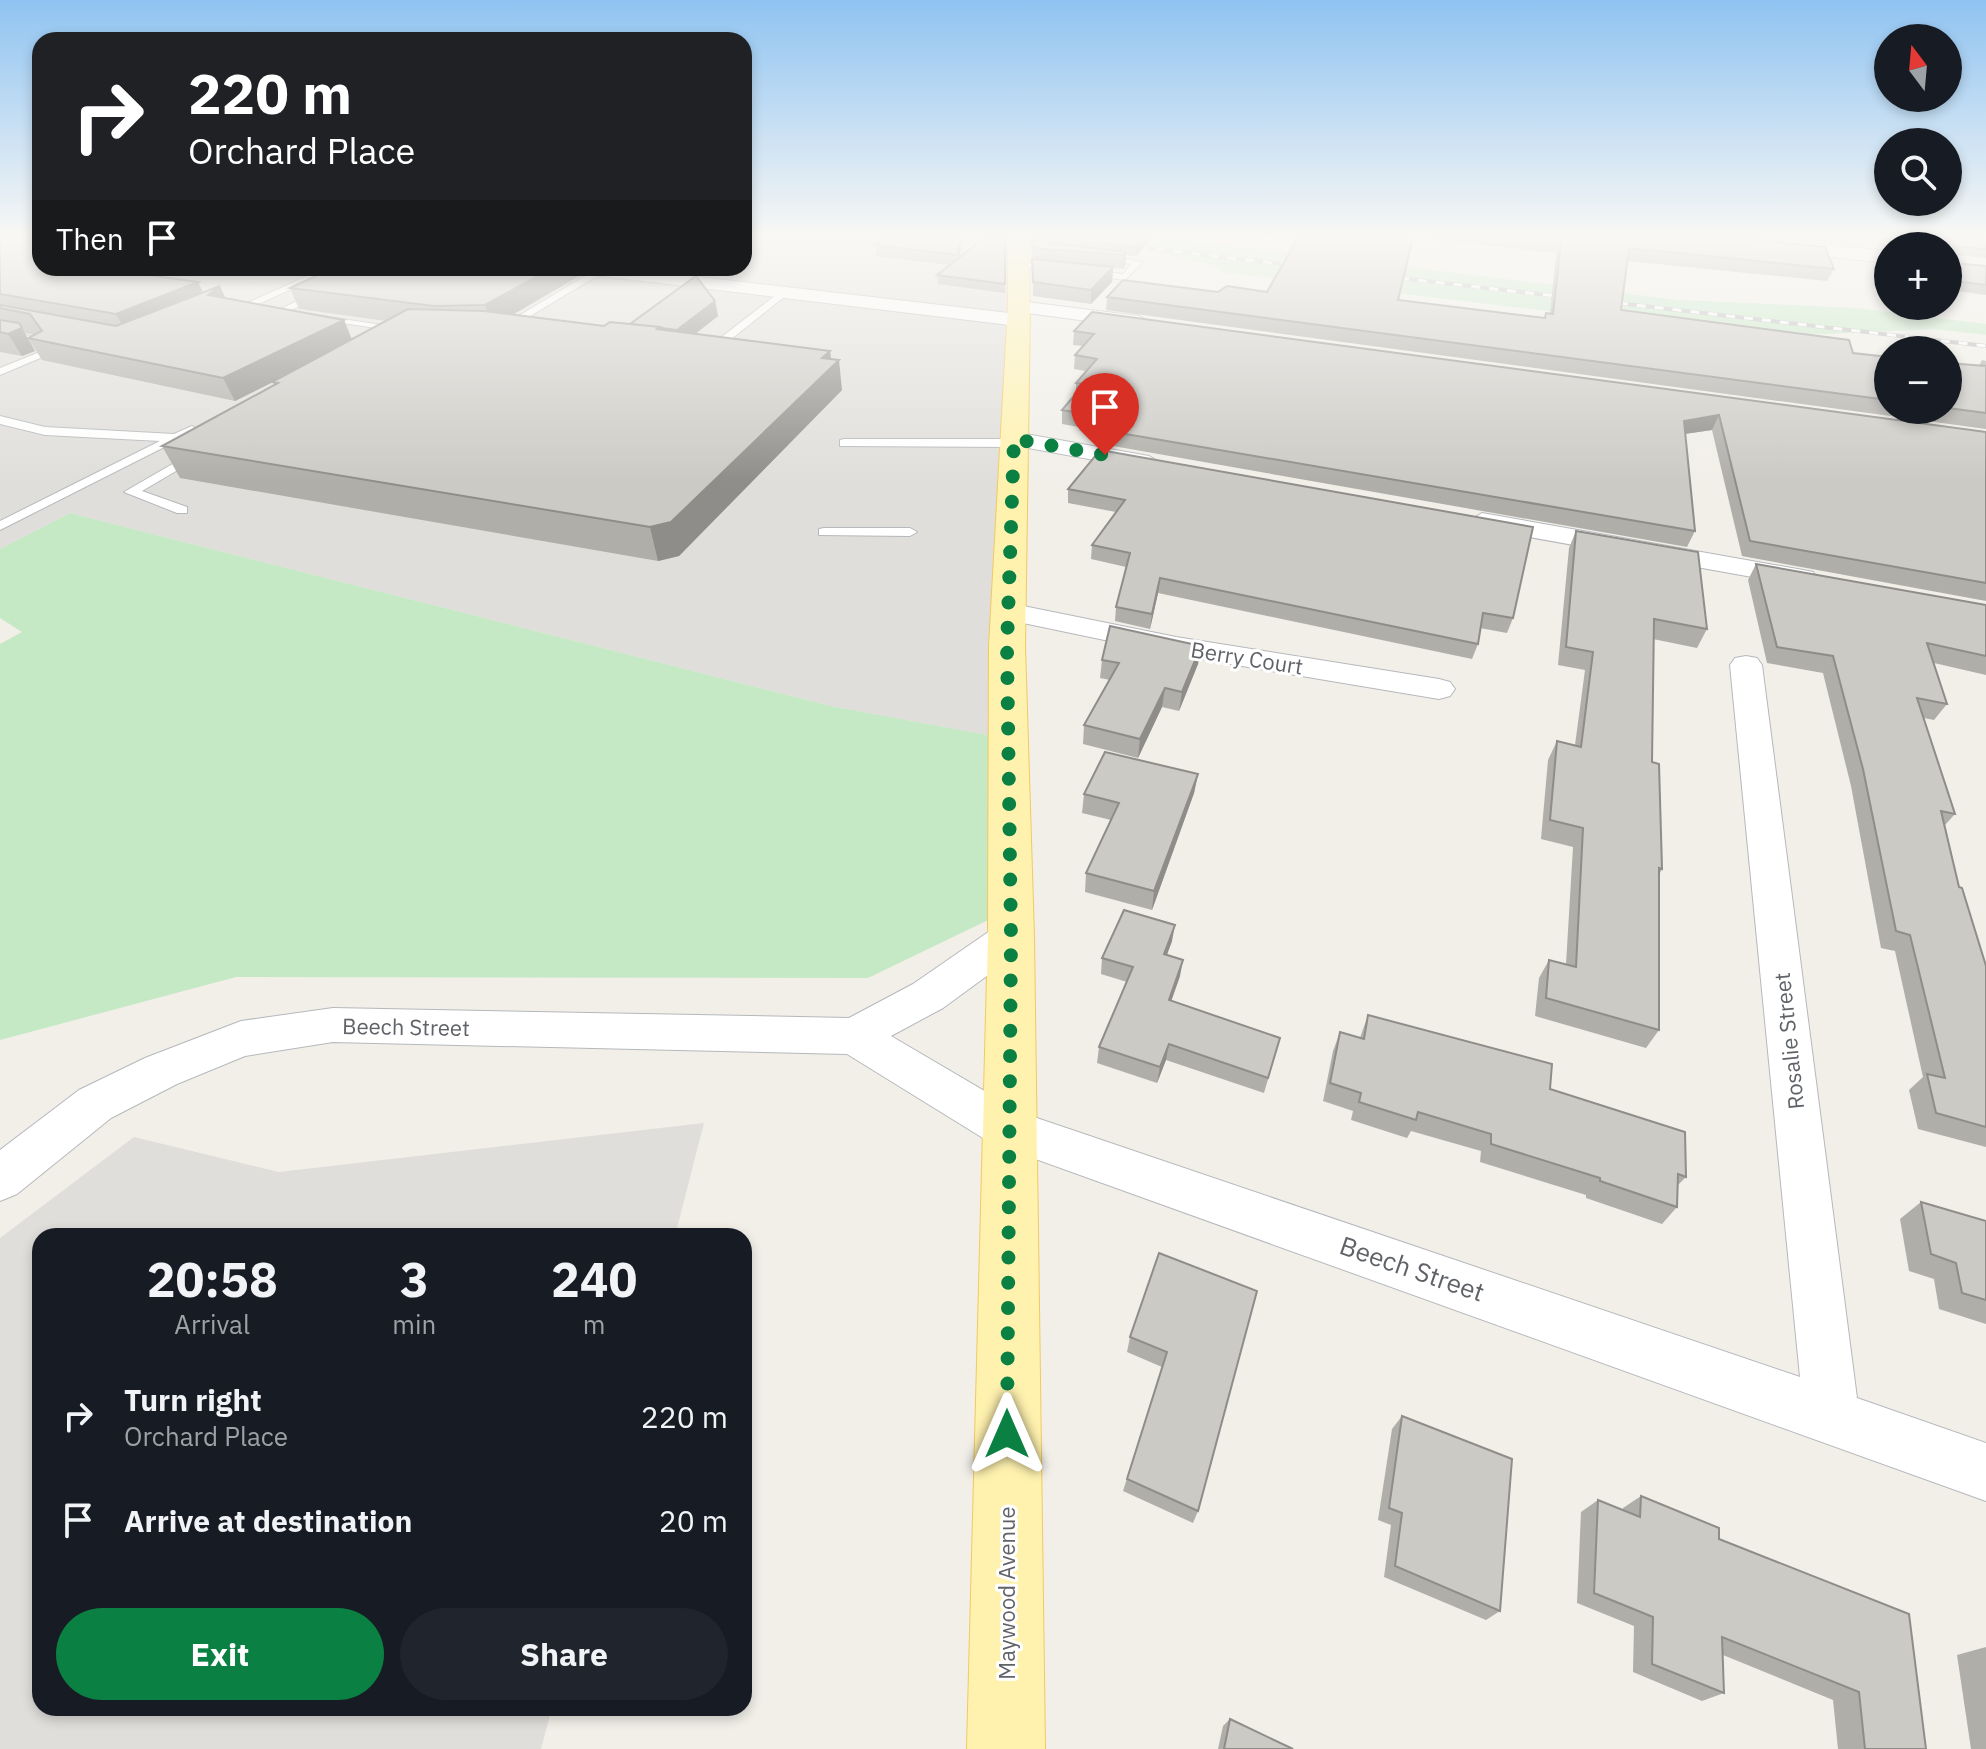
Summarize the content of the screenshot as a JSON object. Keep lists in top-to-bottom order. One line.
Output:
{"streets":{"main road":["Maywood Avenue"],"street":["Berry Court","Beech Street","Rosalie Street"]},"crossings":[["Berry Court","Maywood Avenue"],["Beech Street","Rosalie Street"],["Beech Street","Maywood Avenue"]],"north":"top","page":{"map_buttons":["+","−"],"turn":["220 m","Orchard Place"],"then":"Then","eta":["20:58","Arrival","3","min","240","m"],"list":[{"name":"Turn right","note":"Orchard Place","value":"220 m"},{"name":"Arrive at destination","value":"20 m"}],"buttons":["Exit","Share"]}}
